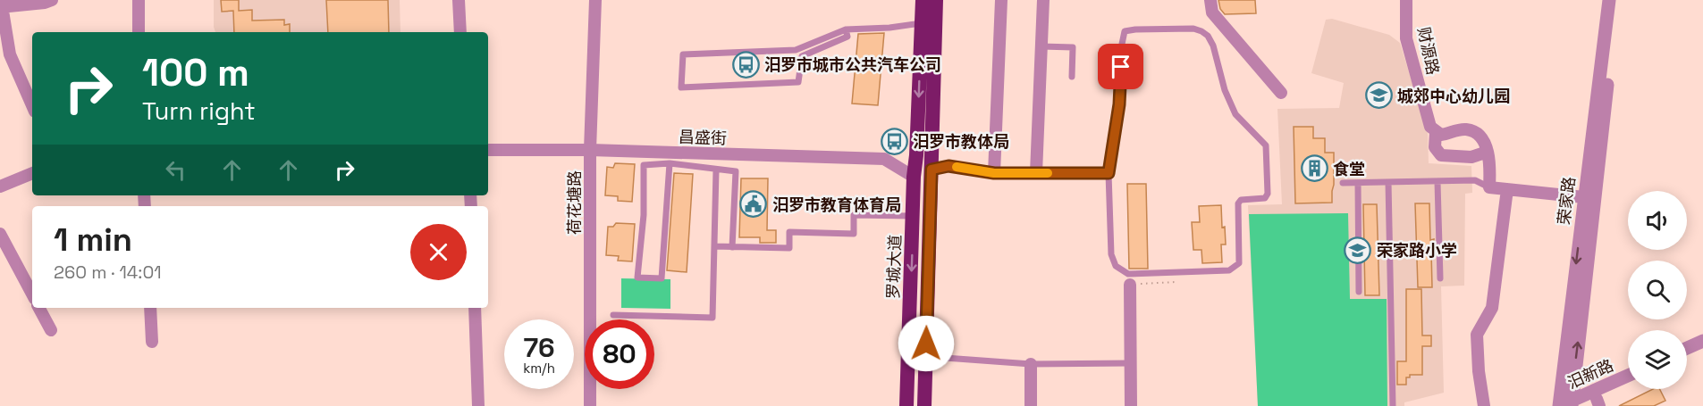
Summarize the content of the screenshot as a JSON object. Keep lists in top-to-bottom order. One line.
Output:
{"streets":{"highway":["罗城大道"],"street":["财源路","昌盛街","荣家路","荷花塘路","汨新路"]},"crossings":[["昌盛街","荷花塘路"],["昌盛街","罗城大道"],["荣家路","汨新路"]],"places":{"bus stop":["汨罗市城市公共汽车公司","汨罗市教体局"],"school or university":["城郊中心幼儿园","荣家路小学"],"building":["食堂"],"public building":["汨罗市教育体育局"]},"page":{"turn":["100 m","Turn right"],"heading":["1 min","260 m · 14:01"],"speed":"76 km/h","limit":"80"}}
